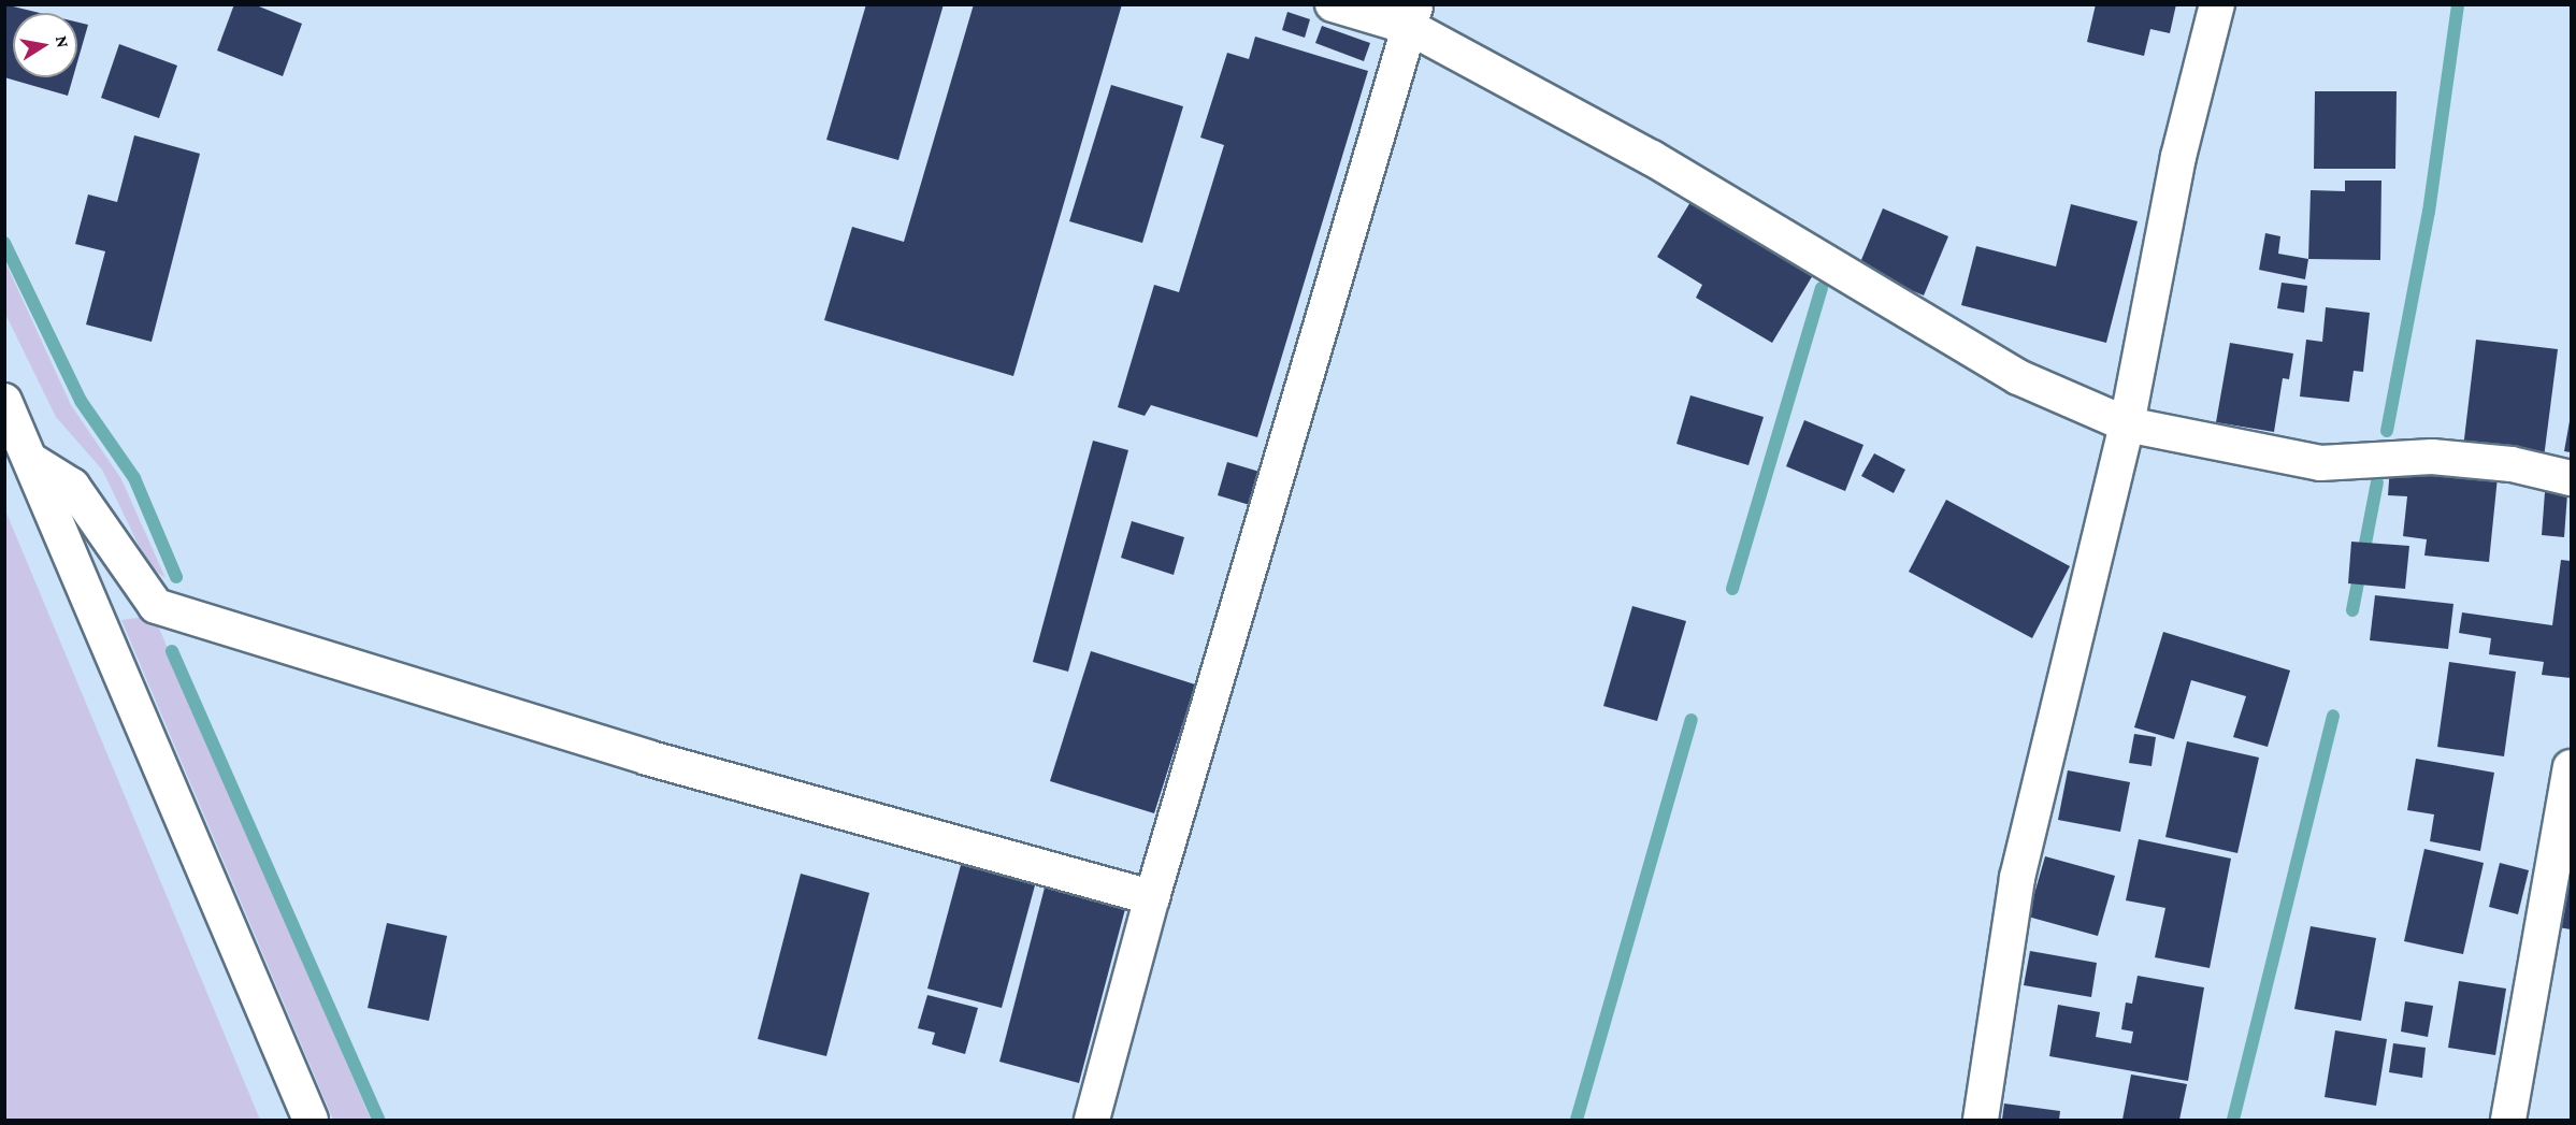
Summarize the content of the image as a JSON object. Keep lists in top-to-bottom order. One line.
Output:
{"north":"right"}
